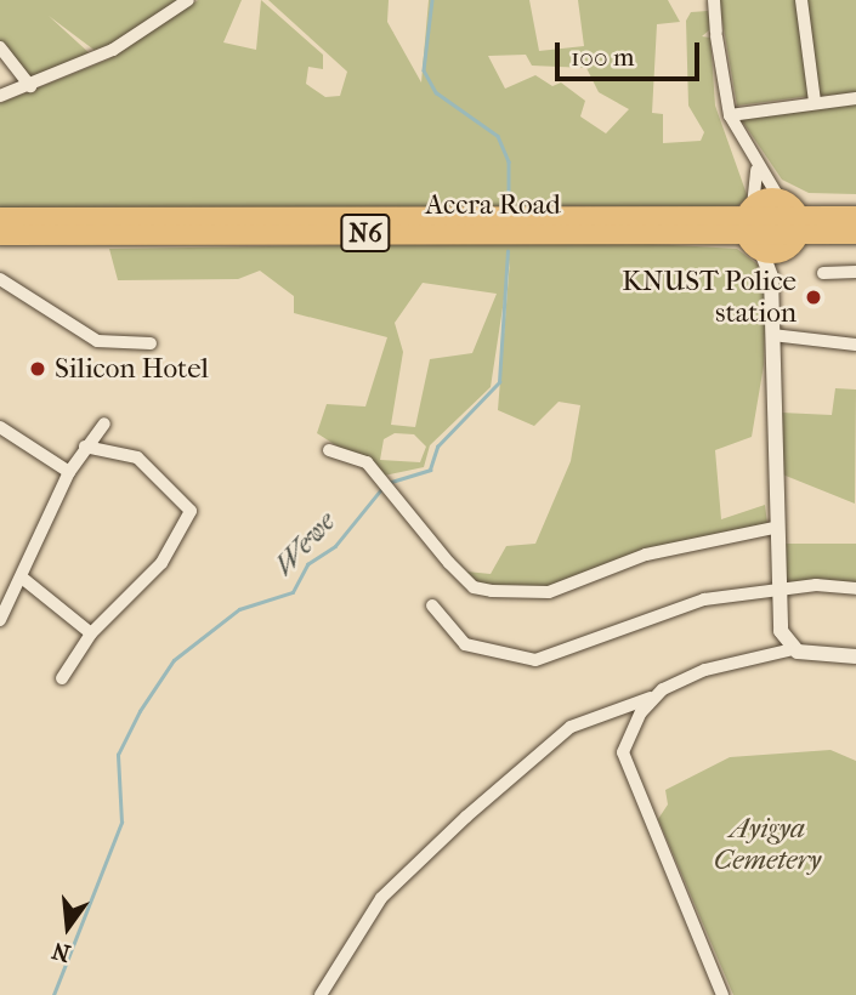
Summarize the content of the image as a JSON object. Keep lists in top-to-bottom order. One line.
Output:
{"streets":{"highway":["Accra Road","N6"]},"crossings":[["Accra Road","N6"]],"water":["Wewe"],"parks":["Ayigya Cemetery"],"places":["KNUST Police station","Silicon Hotel"],"scale_bar":"100 m","north":"bottom"}
